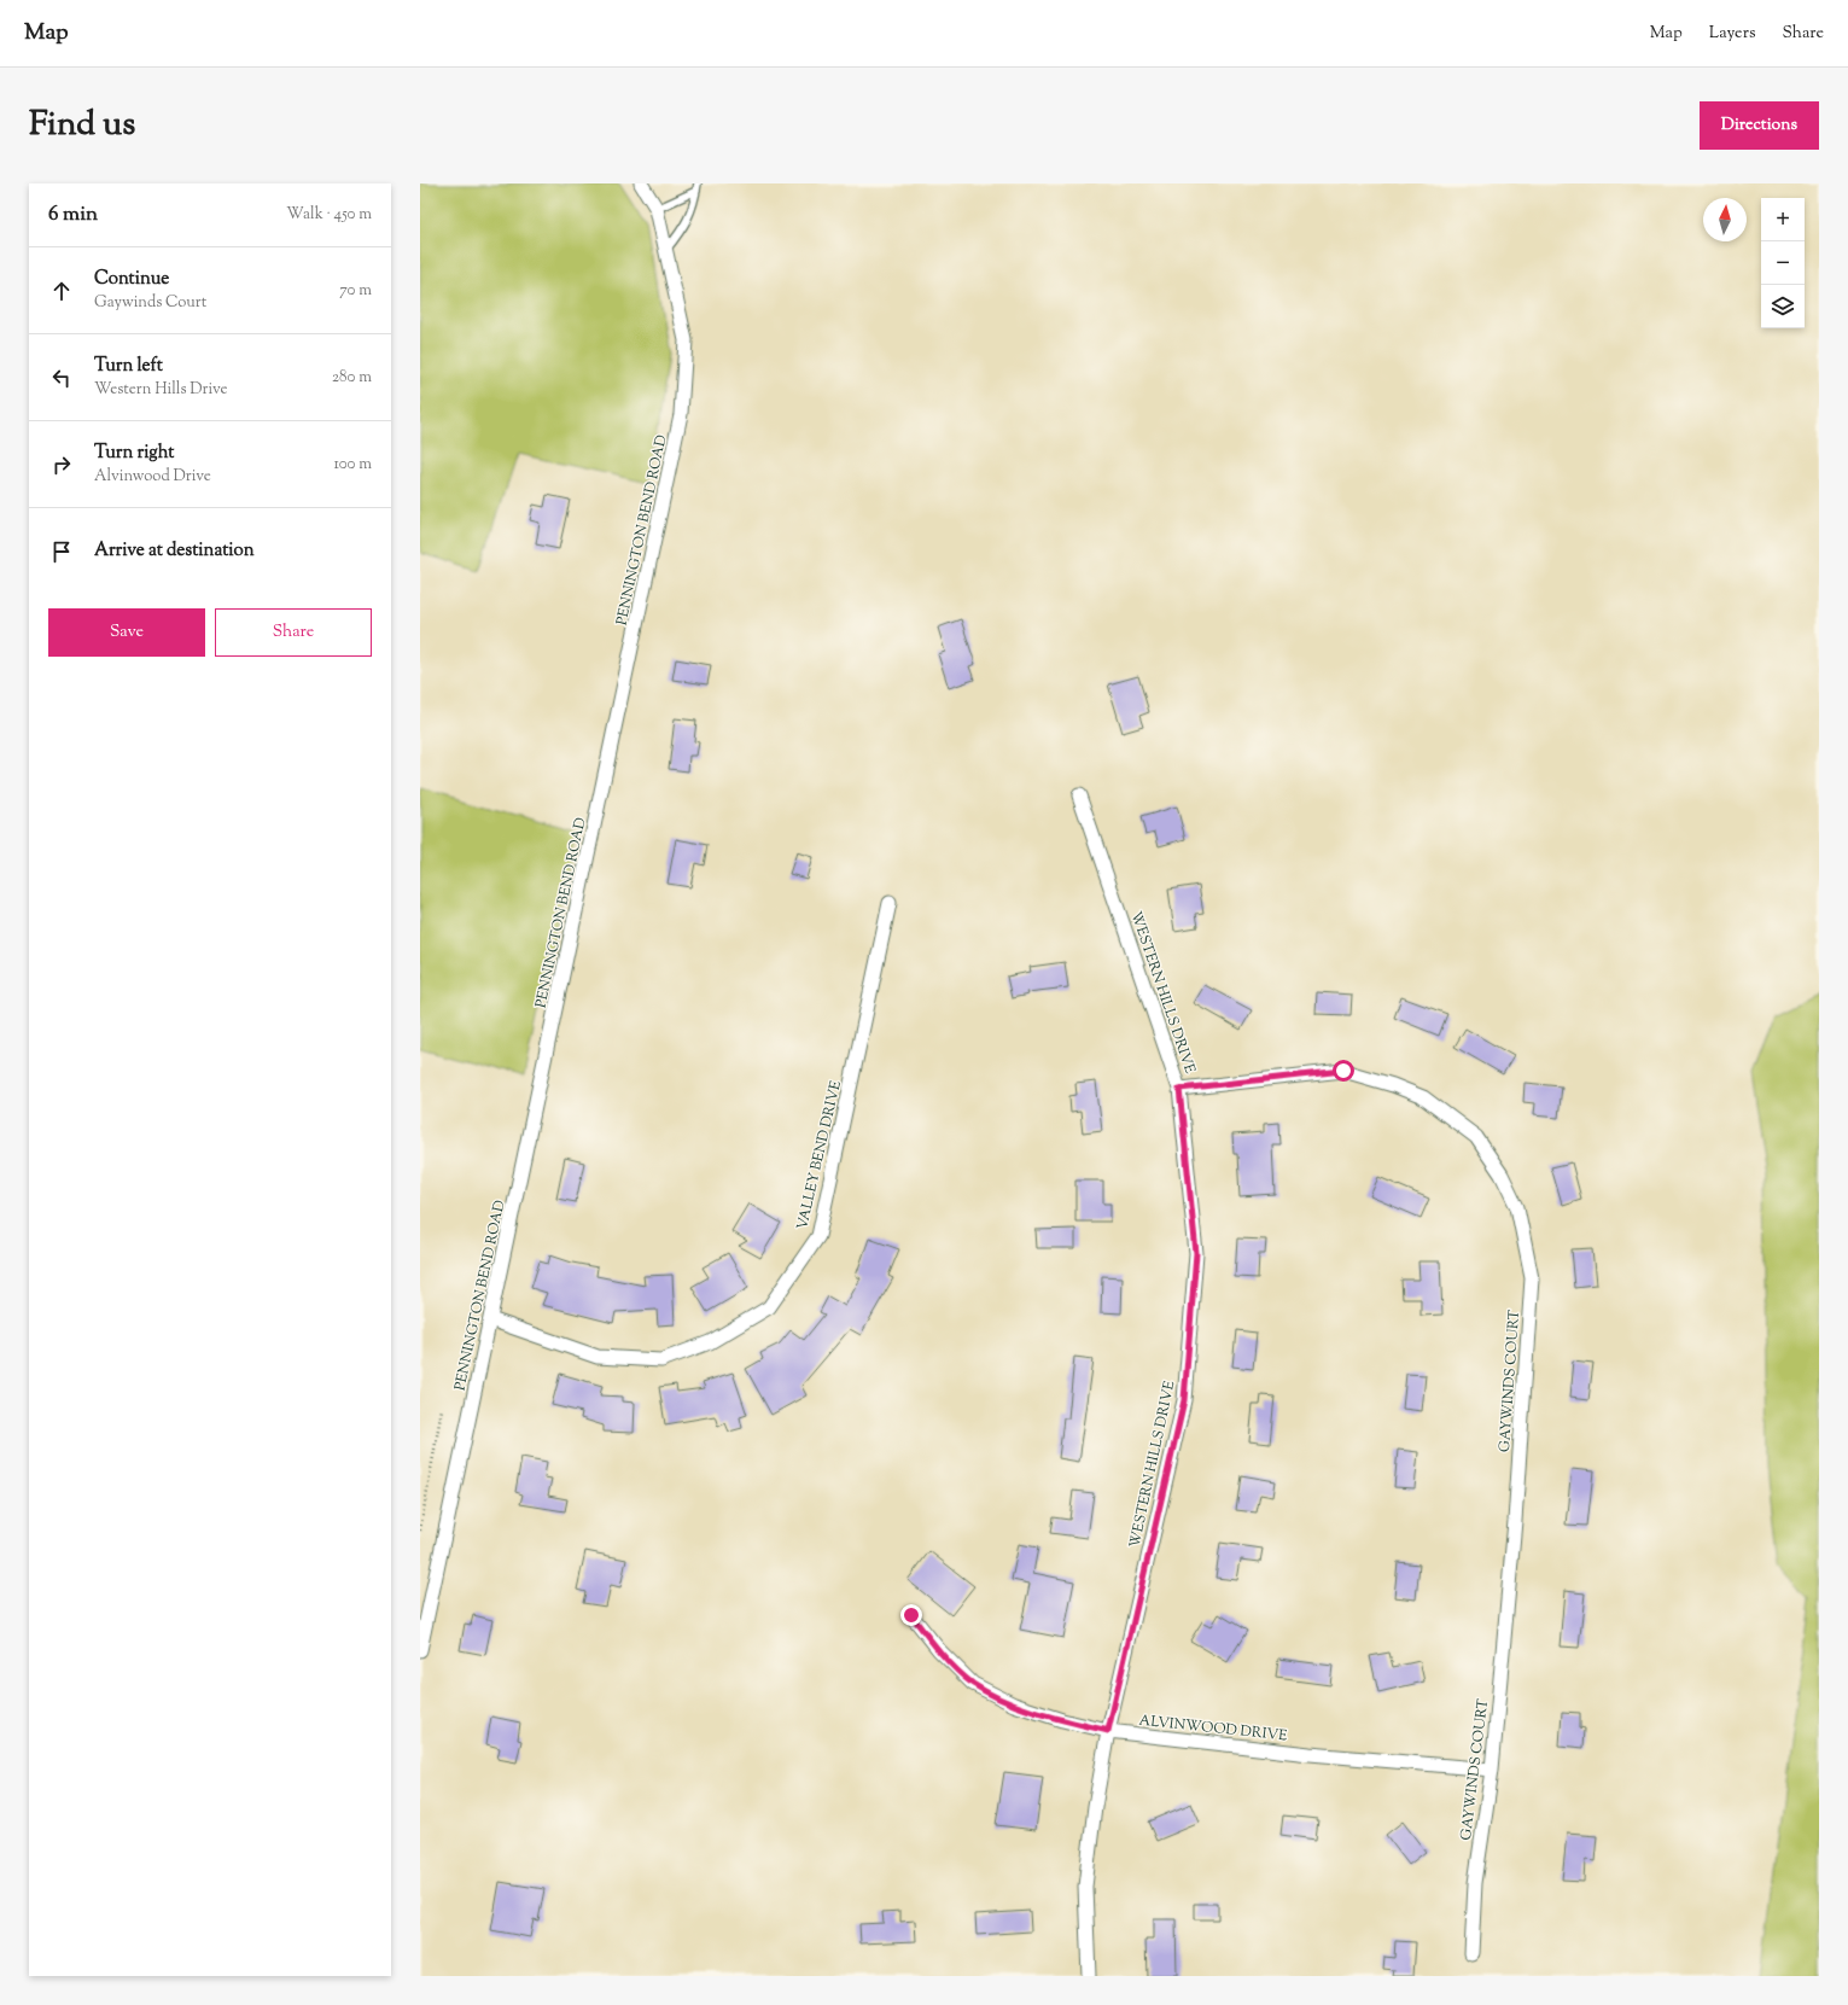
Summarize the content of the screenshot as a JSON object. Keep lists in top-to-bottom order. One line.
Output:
{"streets":{"street":["PENNINGTON BEND ROAD","WESTERN HILLS DRIVE","VALLEY BEND DRIVE","GAYWINDS COURT","ALVINWOOD DRIVE"]},"crossings":[["PENNINGTON BEND ROAD","VALLEY BEND DRIVE"],["WESTERN HILLS DRIVE","GAYWINDS COURT"],["WESTERN HILLS DRIVE","ALVINWOOD DRIVE"],["GAYWINDS COURT","ALVINWOOD DRIVE"]],"north":"top","page":{"header":"Map","nav":["Map","Layers","Share"],"title":"Find us","buttons":["Directions",["Save","Share"]],"heading":["6 min","Walk · 450 m"],"map_buttons":["+","−"],"list":[["Continue","Gaywinds Court","70 m"],["Turn left","Western Hills Drive","280 m"],["Turn right","Alvinwood Drive","100 m"],"Arrive at destination"]}}
